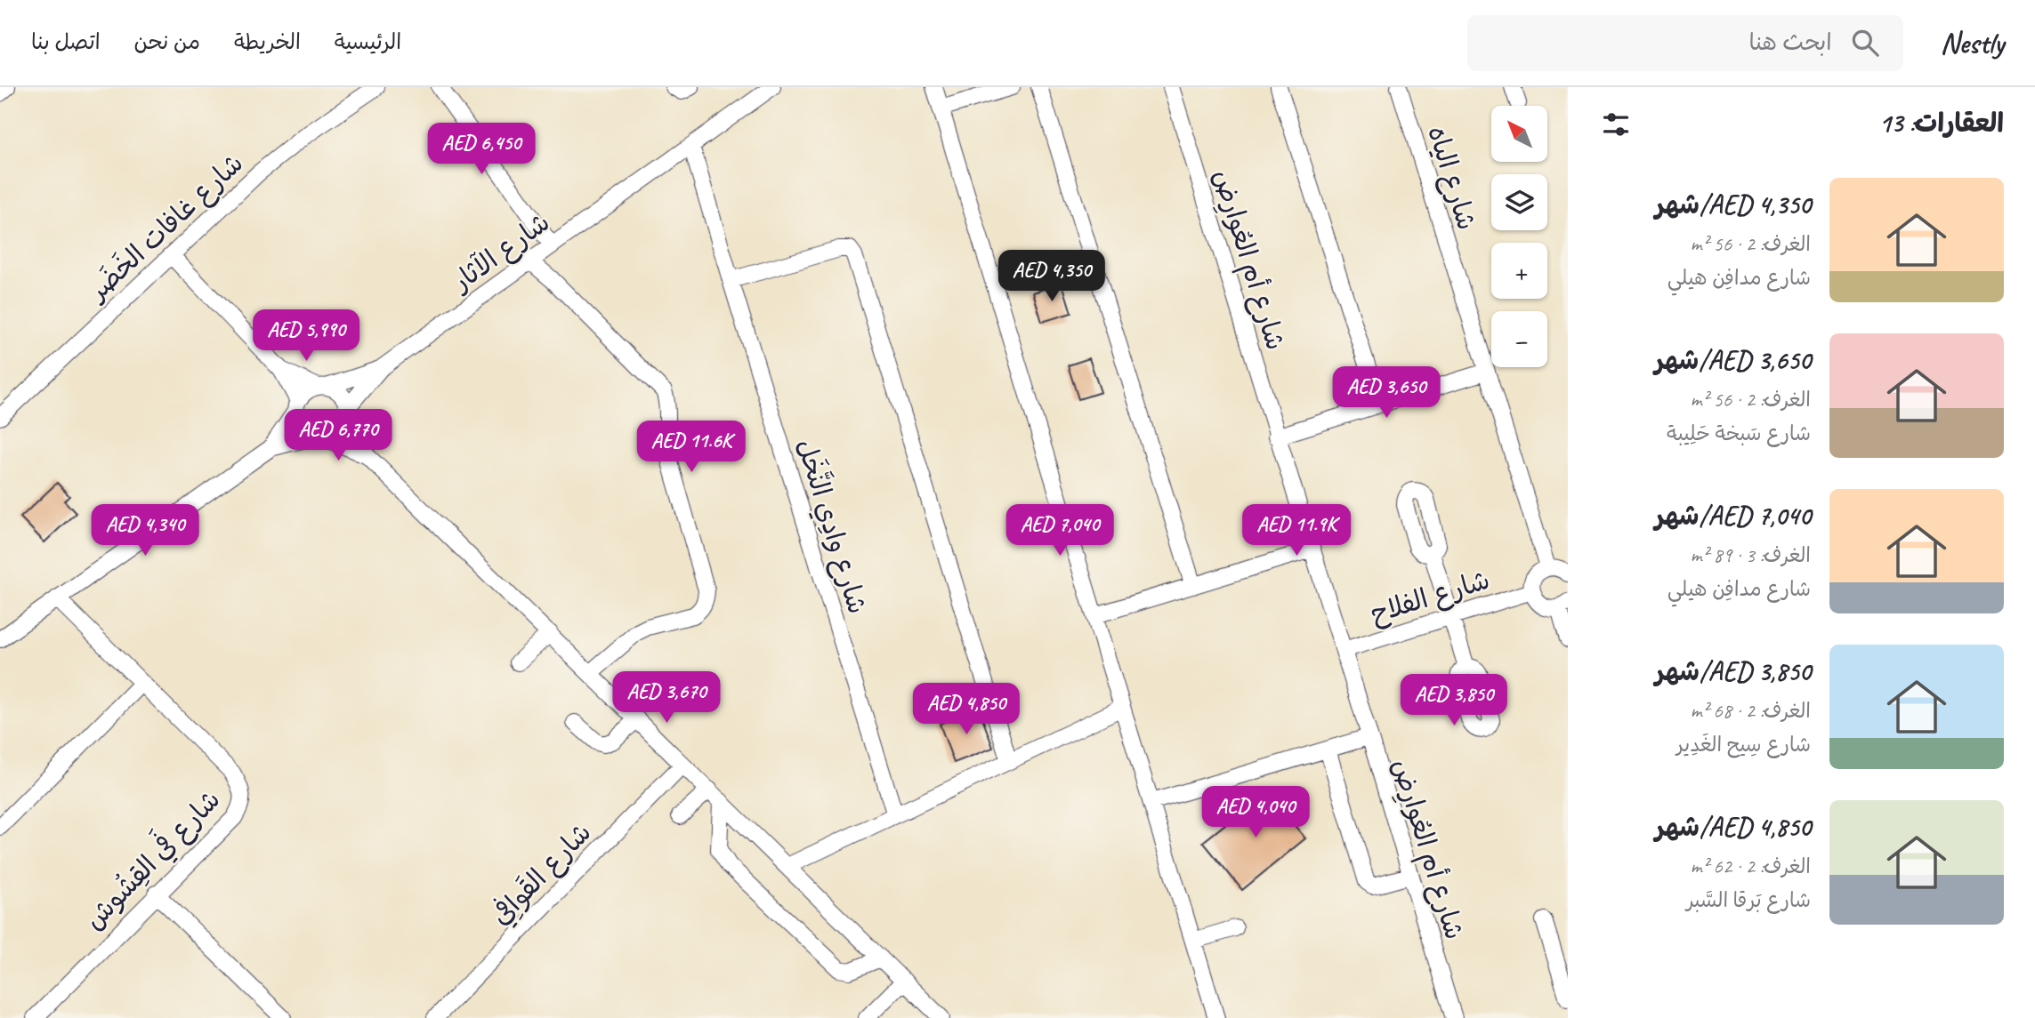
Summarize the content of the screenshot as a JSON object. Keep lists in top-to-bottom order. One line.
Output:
{"streets":{"street":["شارع الياه","شارع غافات الخَضَر","شارع الآثار","شارع أم العُوارِض","شارع وادِي النَّخَل","شارع الفلاح","شارع فَي القِشُوش","شارع القَوافِي"]},"crossings":[["شارع الآثار","شارع وادِي النَّخَل"],["شارع أم العُوارِض","شارع الفلاح"]],"north":"top left","page":{"header":"Nestly","search":"ابحث هنا","nav":["الرئيسية","الخريطة","من نحن","اتصل بنا"],"heading":"العقارات: 13","map_buttons":["+","−"],"price":["AED 6,450","AED 4,350","AED 5,990","AED 3,650","AED 6,770","AED 11.6K","AED 4,340","AED 7,040","AED 11.9K","AED 3,670","AED 3,850","AED 4,850","AED 4,040"],"list":[{"name":"AED 4,350/شهر","note":"الغرف: 2 · 56 m² · شارع مدافِن هيلي"},{"name":"AED 3,650/شهر","note":"الغرف: 2 · 56 m² · شارع سَبخة حَلِيبة"},{"name":"AED 7,040/شهر","note":"الغرف: 3 · 89 m² · شارع مدافِن هيلي"},{"name":"AED 3,850/شهر","note":"الغرف: 2 · 68 m² · شارع سِيح الغَدِير"},{"name":"AED 4,850/شهر","note":"الغرف: 2 · 62 m² · شارع بَرقا السَّبر"}]}}
